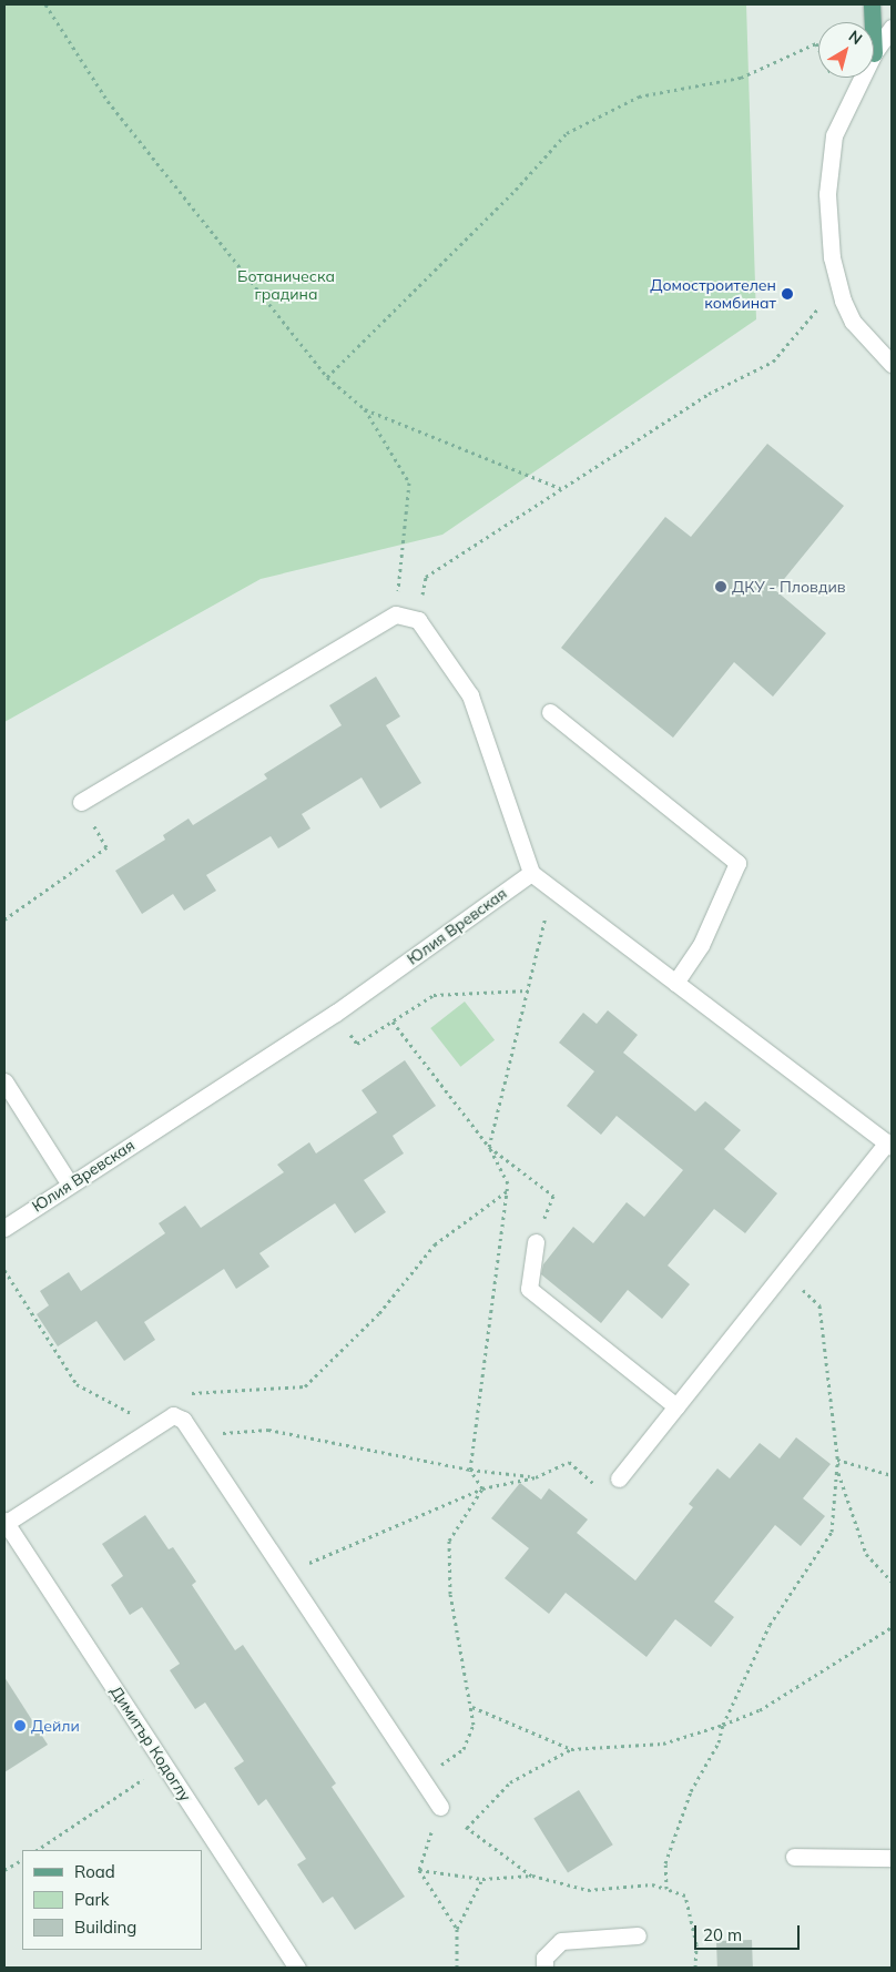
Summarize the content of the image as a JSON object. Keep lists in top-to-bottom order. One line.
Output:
{"streets":{"street":["Юлия Вревская","Димитър Кодоглу"]},"parks":["Ботаническа градина"],"places":["Домостроителен комбинат","ДКУ - Пловдив","Дейли"],"legend":["Road","Park","Building"],"scale_bar":"20 m","north":"top right"}
